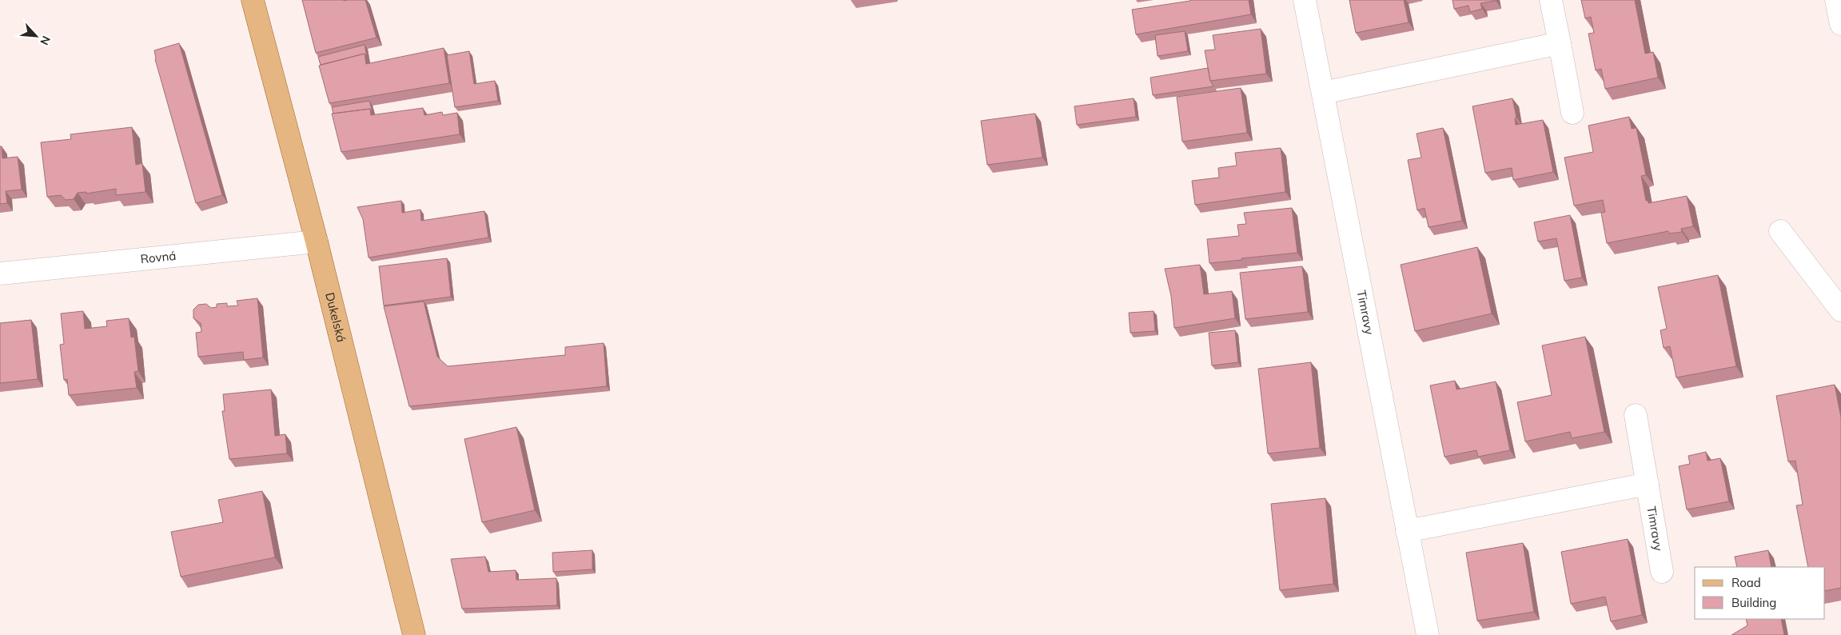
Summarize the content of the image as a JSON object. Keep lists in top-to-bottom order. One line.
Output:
{"streets":{"main road":["Dukelská"],"street":["Rovná","Timravy"]},"crossings":[["Rovná","Dukelská"]],"legend":["Road","Building"],"north":"bottom right"}
